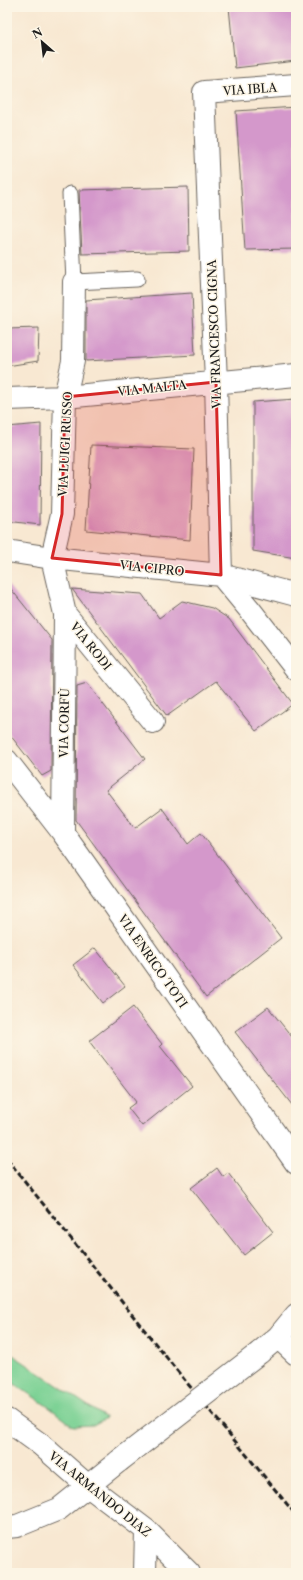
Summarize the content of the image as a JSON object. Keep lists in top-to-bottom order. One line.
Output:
{"streets":{"street":["VIA IBLA","VIA FRANCESCO CIGNA","VIA MALTA","VIA LUIGI RUSSO","VIA CIPRO","VIA RODI","VIA CORFÙ","VIA ENRICO TOTI","VIA ARMANDO DIAZ"]},"crossings":[["VIA IBLA","VIA FRANCESCO CIGNA"],["VIA FRANCESCO CIGNA","VIA MALTA"],["VIA FRANCESCO CIGNA","VIA CIPRO"],["VIA MALTA","VIA LUIGI RUSSO"],["VIA LUIGI RUSSO","VIA CIPRO"],["VIA LUIGI RUSSO","VIA RODI"],["VIA CIPRO","VIA RODI"],["VIA RODI","VIA CORFÙ"],["VIA CORFÙ","VIA ENRICO TOTI"]],"north":"top left"}
